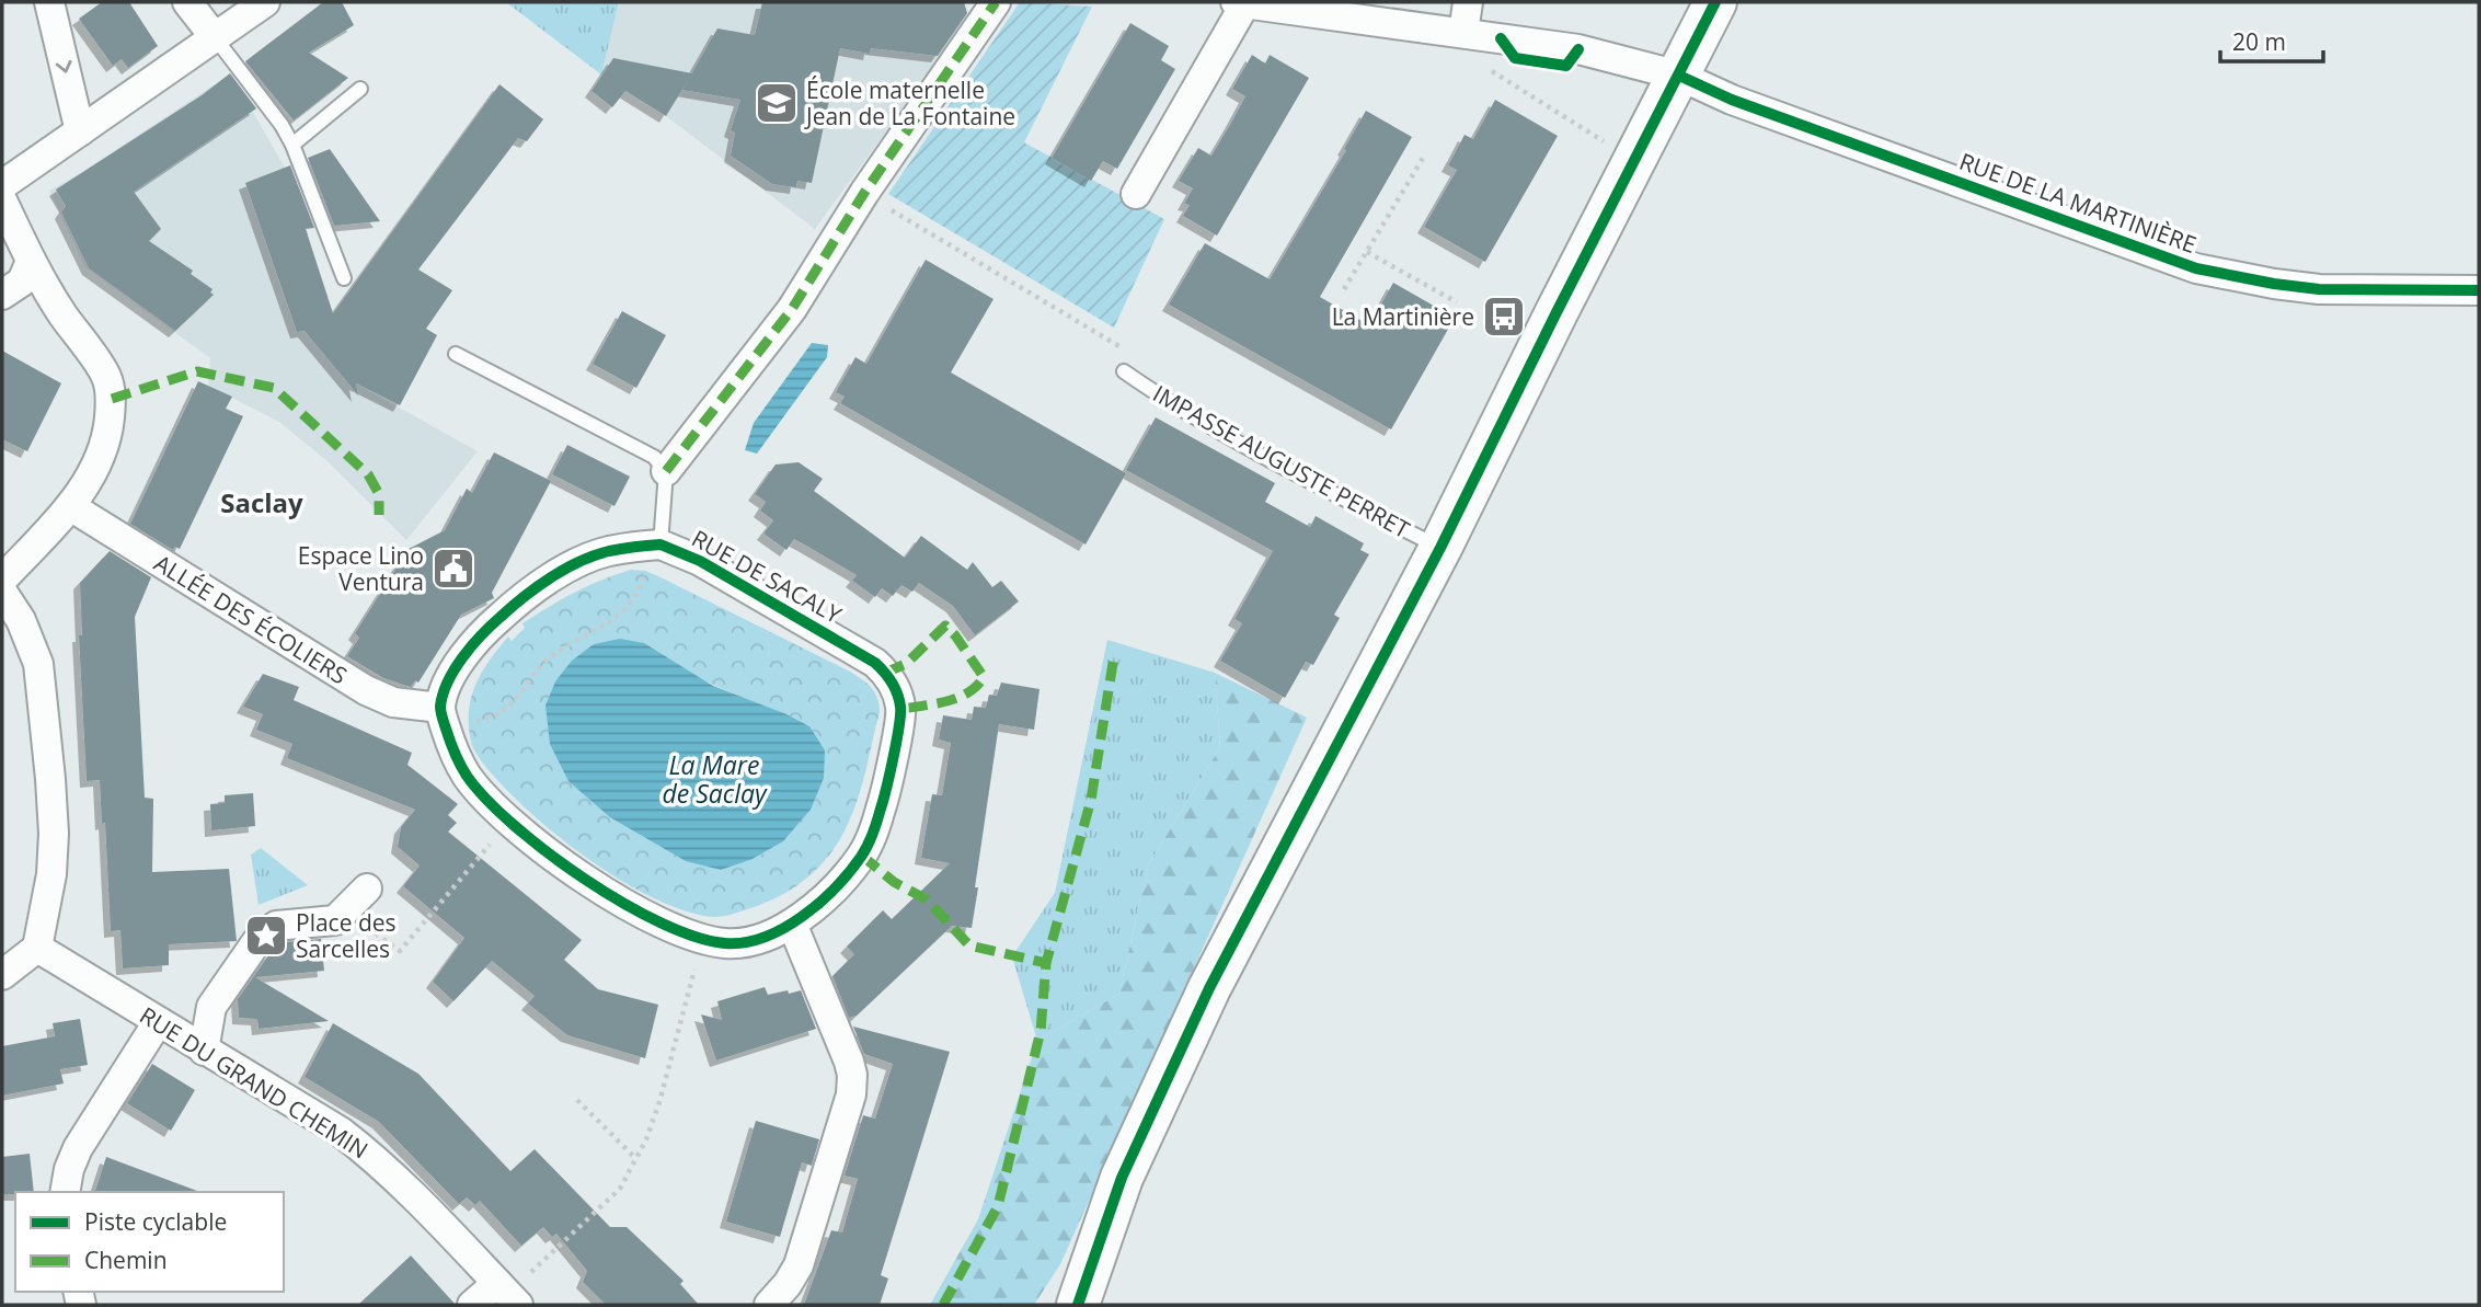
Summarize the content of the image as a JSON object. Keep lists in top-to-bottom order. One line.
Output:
{"streets":{"street":["RUE DE LA MARTINIÈRE","RUE DE SACALY","ALLÉE DES ÉCOLIERS","RUE DU GRAND CHEMIN"],"lane":["IMPASSE AUGUSTE PERRET"]},"crossings":[["RUE DE SACALY","ALLÉE DES ÉCOLIERS"]],"districts":["Saclay"],"water":["La Mare de Saclay"],"places":{"school or university":["École maternelle Jean de La Fontaine"],"bus stop":["La Martinière"],"public building":["Espace Lino Ventura"],"place":["Place des Sarcelles"]},"legend":["Piste cyclable","Chemin"],"scale_bar":"20 m"}
